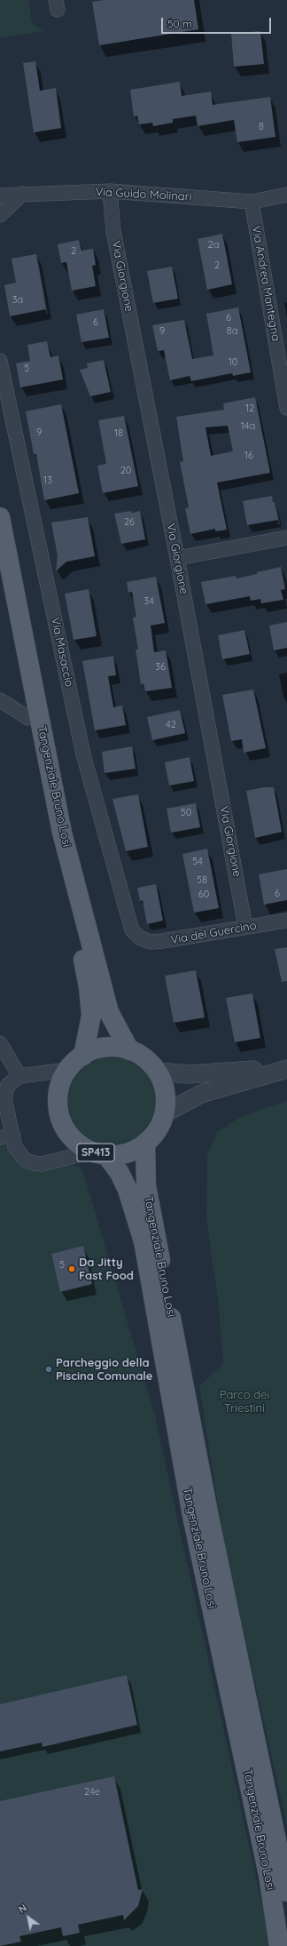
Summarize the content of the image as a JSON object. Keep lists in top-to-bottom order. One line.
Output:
{"streets":{"main road":["Tangenziale Bruno Losi","SP413"],"street":["Via Guido Molinari","Via Giorgione","Via Andrea Mantegna","Via Masaccio","Via del Guercino"]},"crossings":[["Via Guido Molinari","Via Giorgione"],["Via Guido Molinari","Via Andrea Mantegna"],["Via Giorgione","Via del Guercino"],["Via Masaccio","Via del Guercino"],["Tangenziale Bruno Losi","SP413"]],"parks":["Parco dei Triestini"],"places":["Da Jitty Fast Food","Parcheggio della Piscina Comunale"],"house_numbers":["8","2a","2","2","3a","6","6","9","8a","10","5","12","14a","9","18","16","20","13","26","34","36","42","50","54","58","6","60","5","24e"],"scale_bar":"50 m","north":"top left"}
